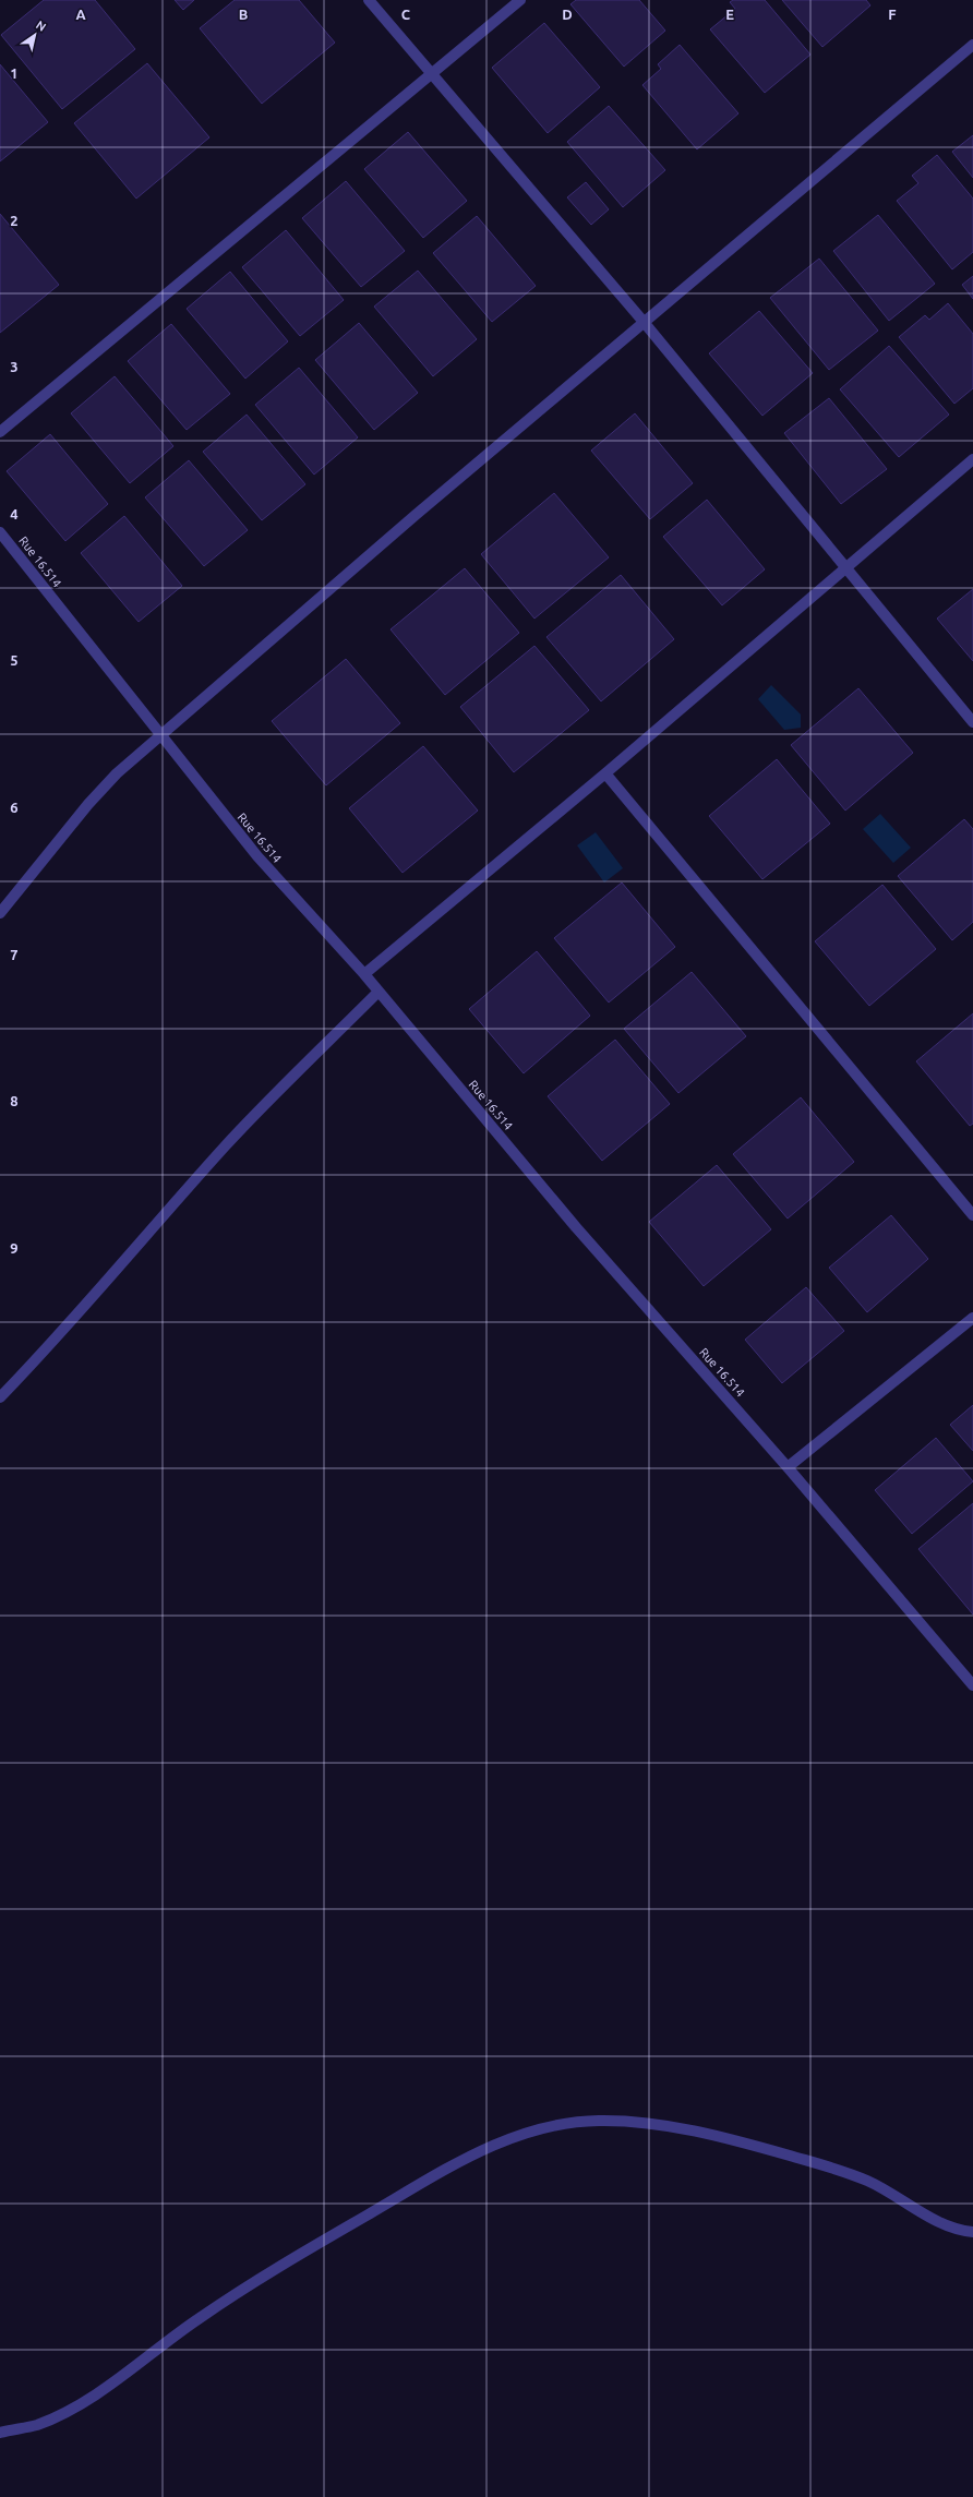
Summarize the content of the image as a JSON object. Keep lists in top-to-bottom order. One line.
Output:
{"streets":{"street":["Rue 16.514"]},"north":"top right","grid":{"columns":["A","B","C","D","E","F"],"rows":["1","2","3","4","5","6","7","8","9"]}}
